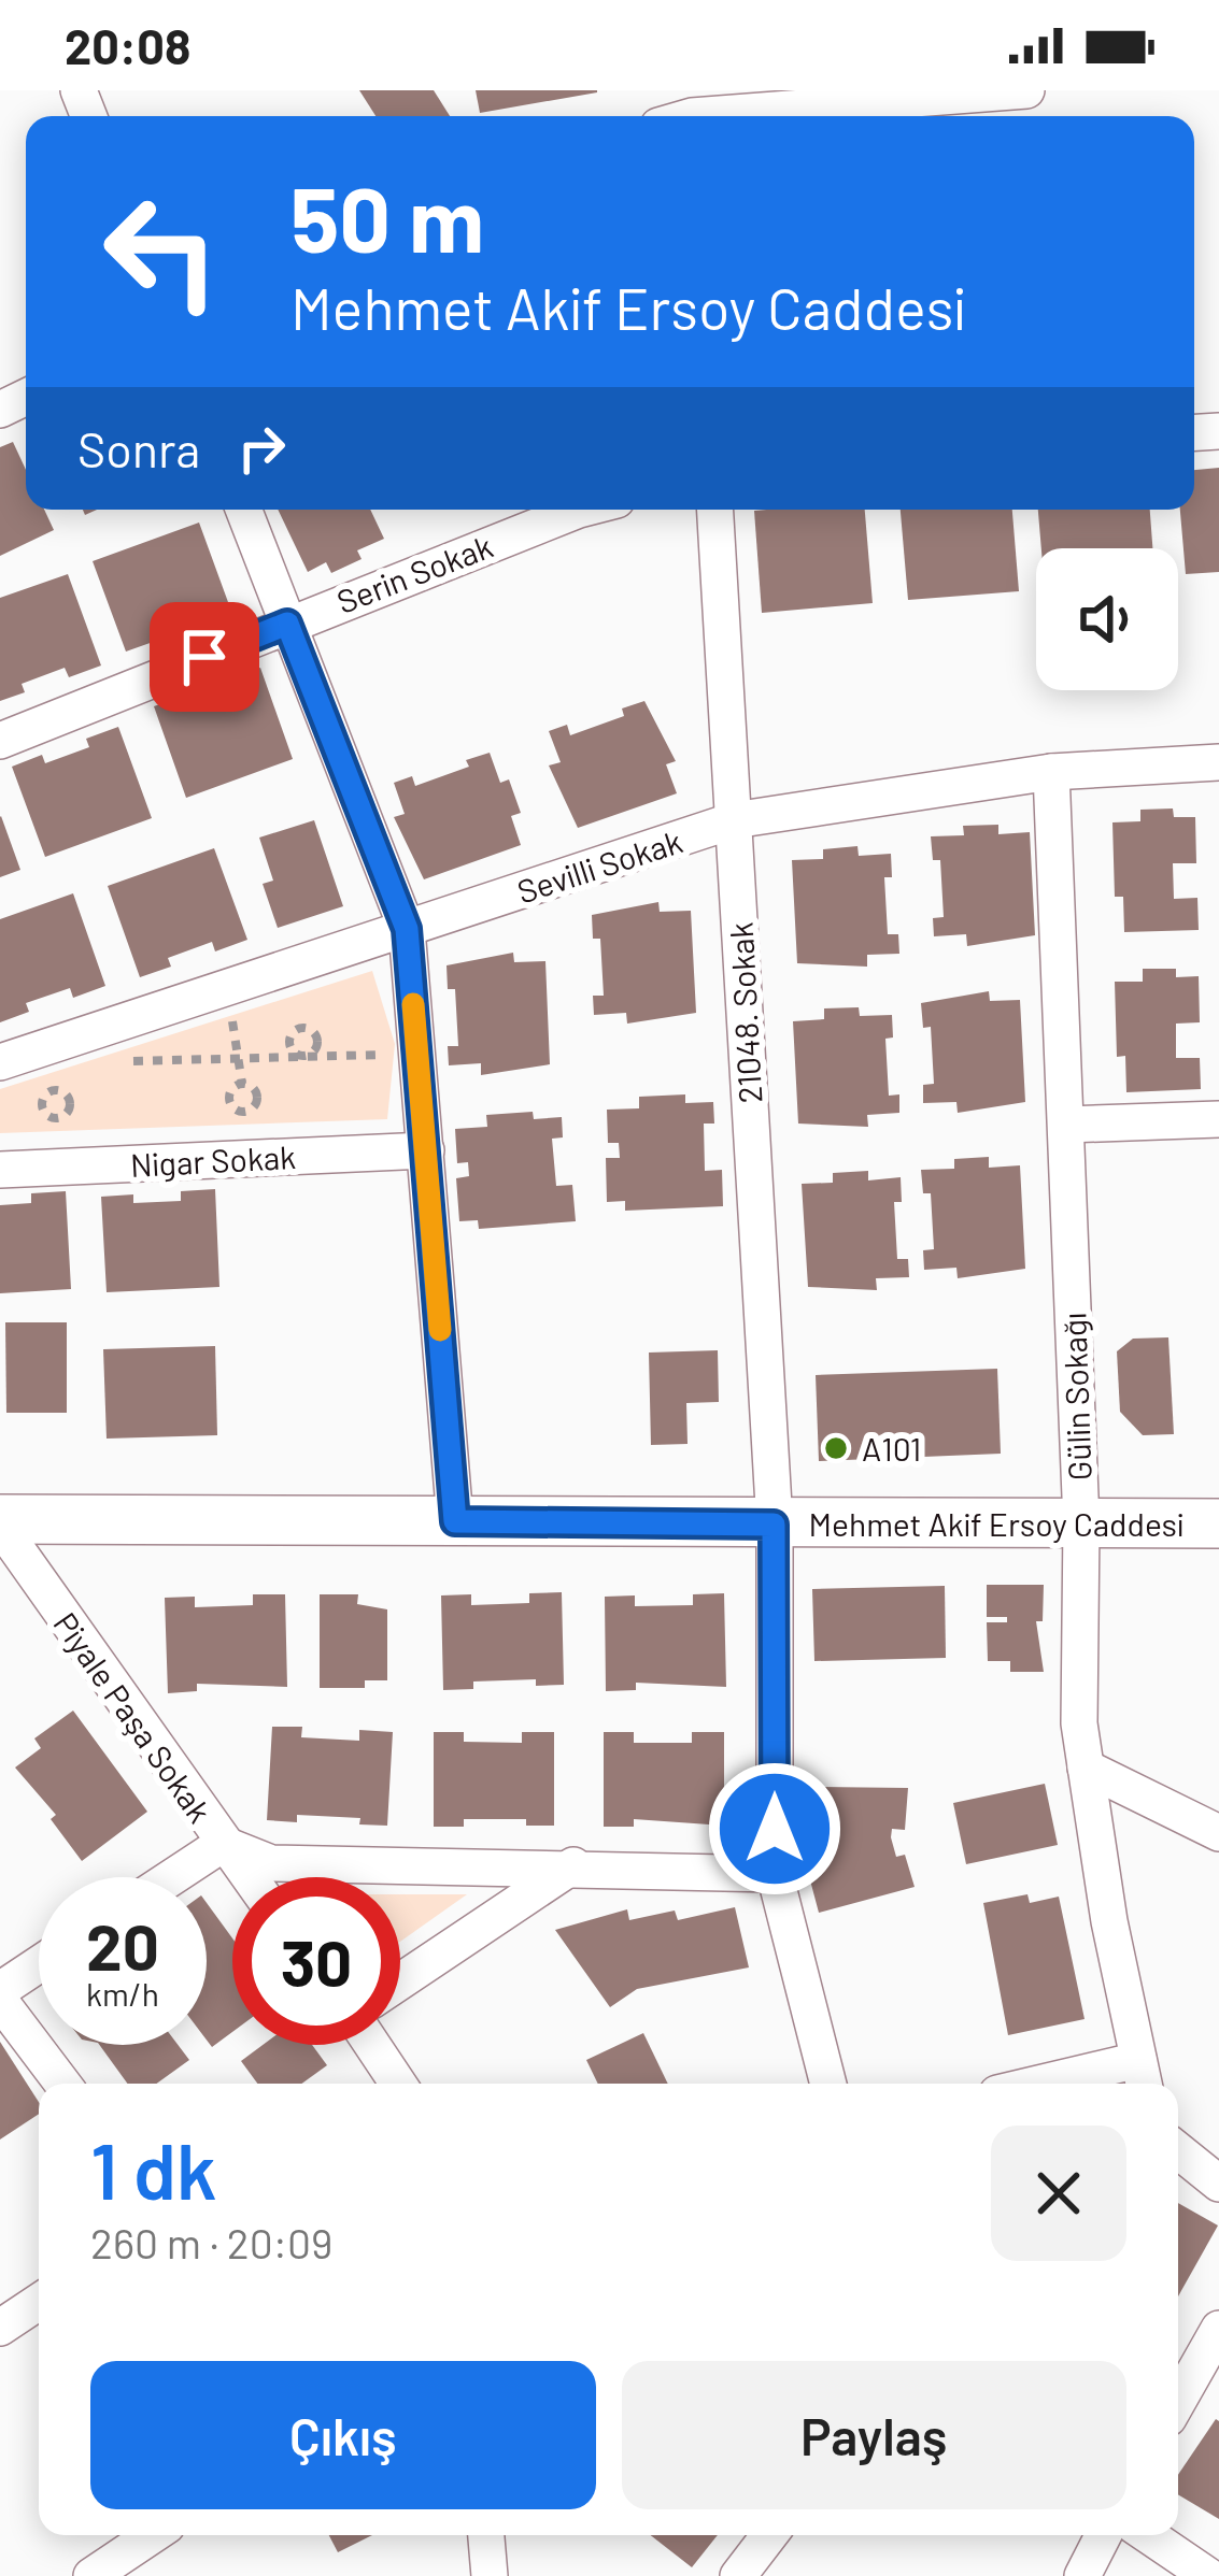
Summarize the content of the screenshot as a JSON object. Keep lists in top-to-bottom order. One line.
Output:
{"streets":{"main road":["Mehmet Akif Ersoy Caddesi"],"street":["Serin Sokak","Sevilli Sokak","21048. Sokak","Nigar Sokak","Gülin Sokağı","Piyale Paşa Sokak"]},"crossings":[["Sevilli Sokak","21048. Sokak"],["Sevilli Sokak","Gülin Sokağı"],["21048. Sokak","Mehmet Akif Ersoy Caddesi"],["Gülin Sokağı","Mehmet Akif Ersoy Caddesi"],["Mehmet Akif Ersoy Caddesi","Piyale Paşa Sokak"]],"places":["A101"],"page":{"status":"20:08","turn":["50 m","Mehmet Akif Ersoy Caddesi"],"then":"Sonra","speed":"20 km/h","limit":"30","heading":["1 dk","260 m · 20:09"],"buttons":["Çıkış","Paylaş"]}}
